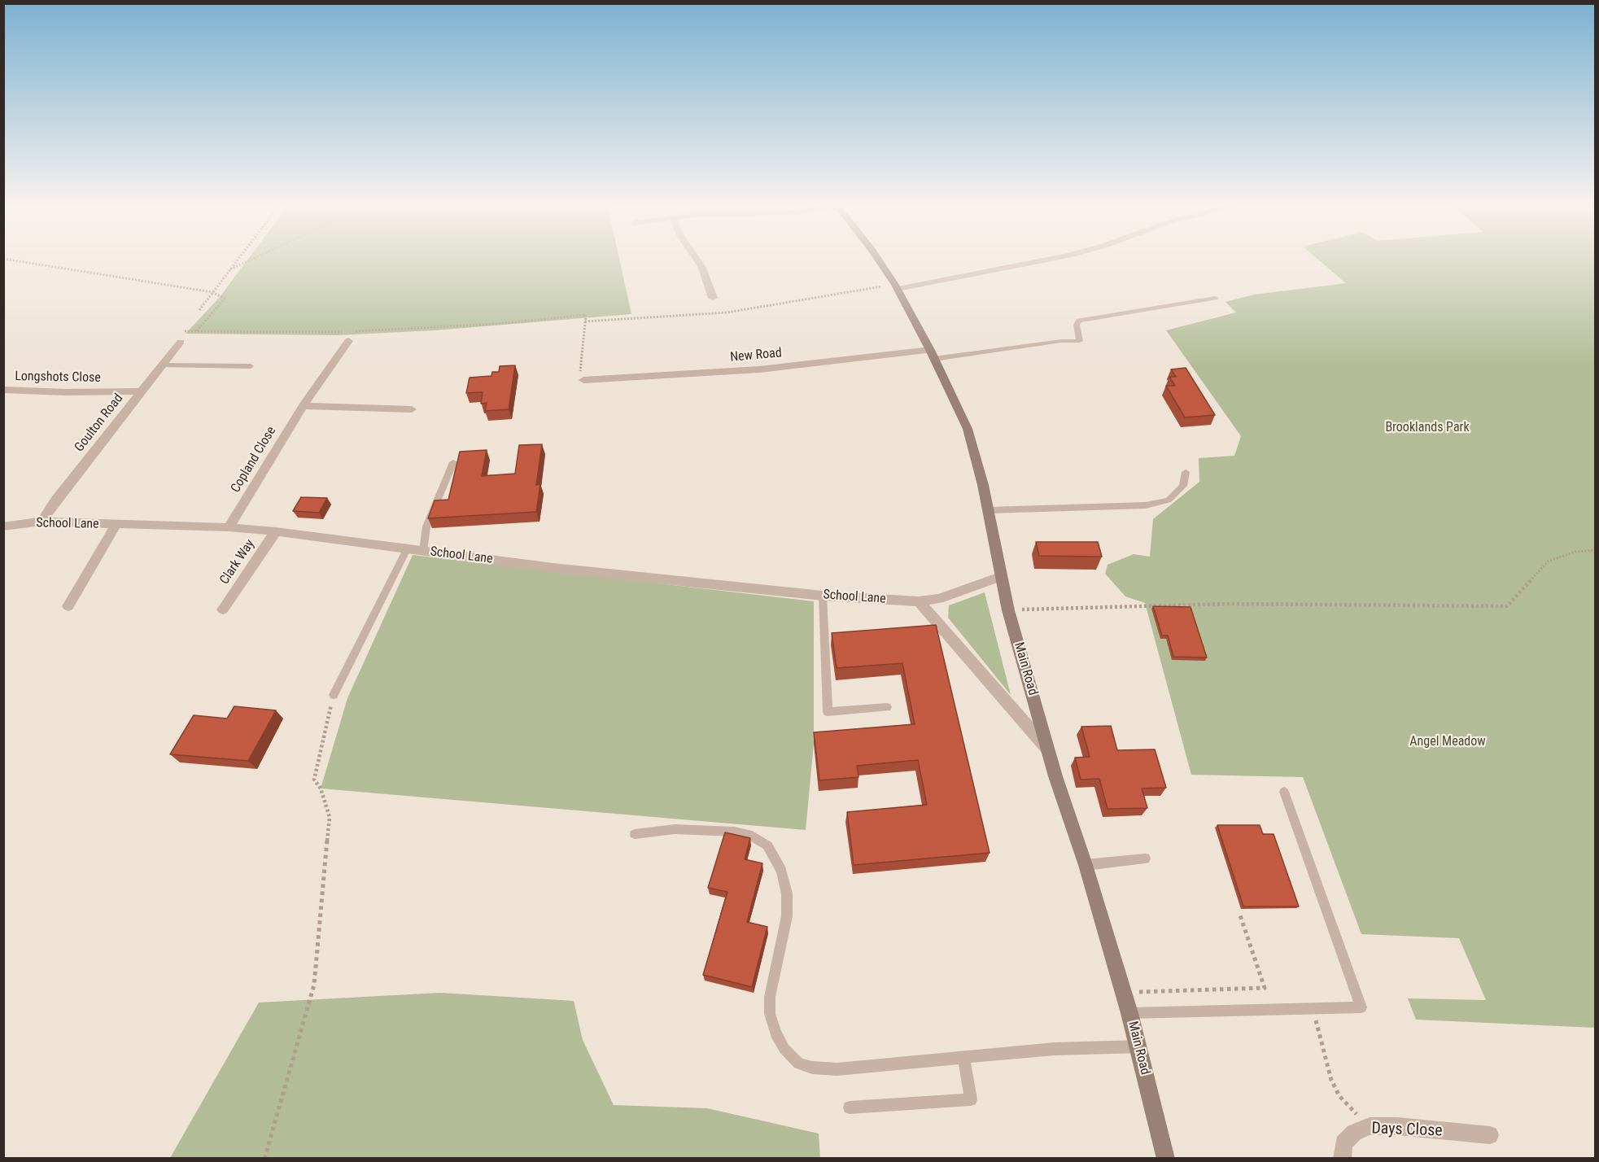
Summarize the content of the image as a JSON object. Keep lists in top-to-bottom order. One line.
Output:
{"streets":{"main road":["Main Road"],"street":["New Road","Longshots Close","Goulton Road","Copland Close","School Lane","Clark Way","Days Close"]},"crossings":[["New Road","Main Road"],["Longshots Close","Goulton Road"],["Goulton Road","School Lane"],["Copland Close","School Lane"],["School Lane","Clark Way"],["School Lane","Main Road"]],"parks":["Brooklands Park","Angel Meadow"]}
